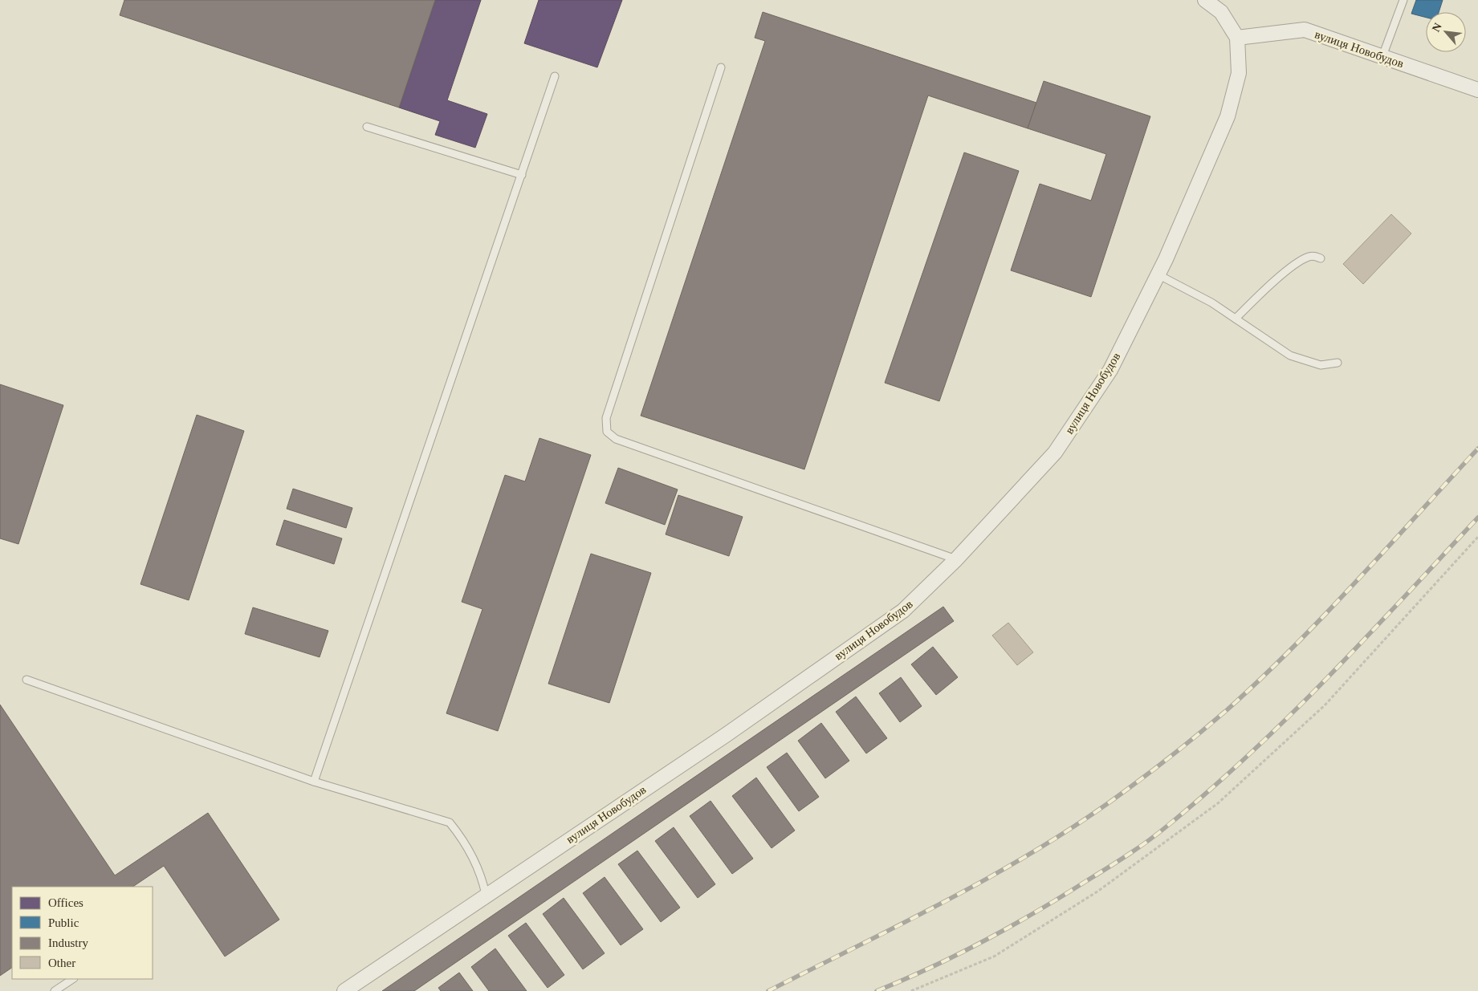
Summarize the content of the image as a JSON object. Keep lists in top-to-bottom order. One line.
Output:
{"streets":{"street":["вулиця Новобудов"]},"legend":["Offices","Public","Industry","Other"],"north":"top left"}
